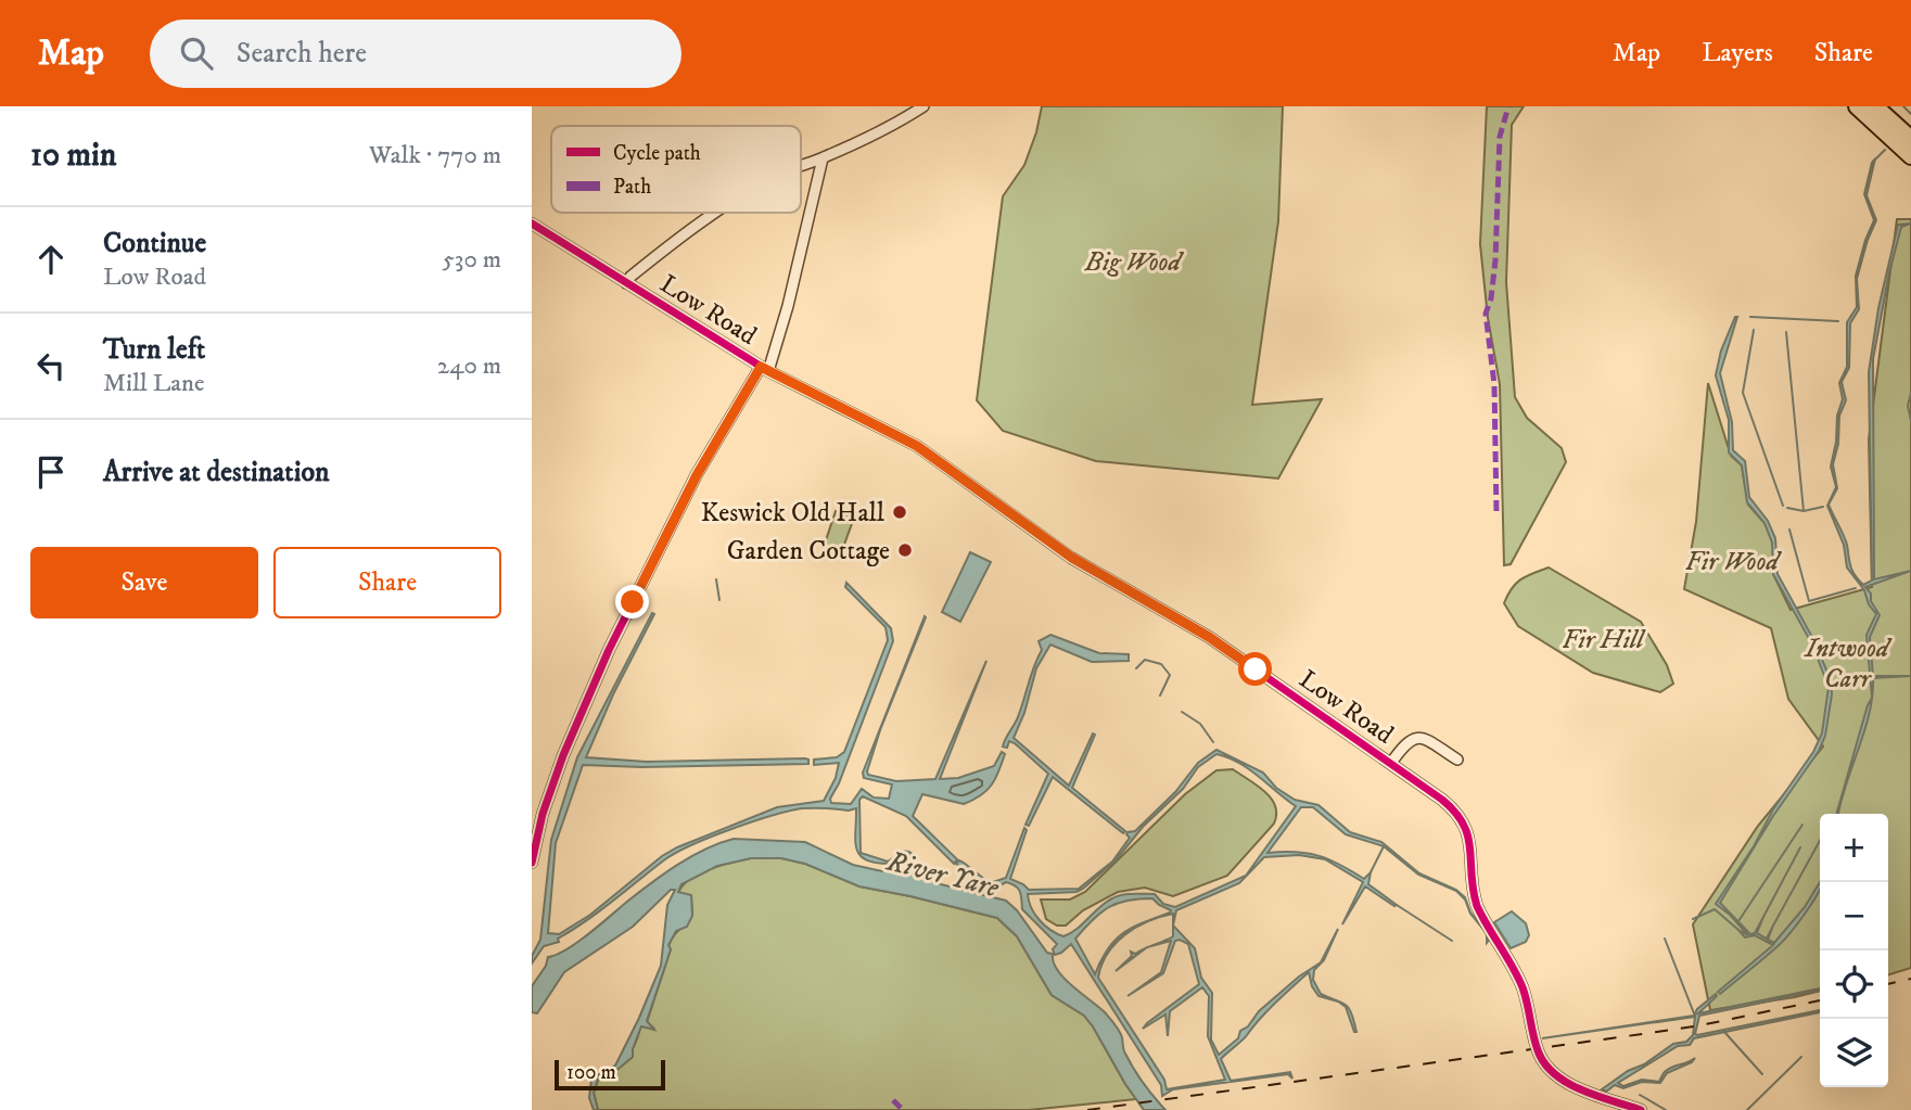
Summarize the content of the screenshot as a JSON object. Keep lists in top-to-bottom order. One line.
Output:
{"streets":{"street":["Low Road"]},"water":["River Yare"],"parks":["Big Wood","Fir Wood","Fir Hill","Intwood Carr"],"places":["Keswick Old Hall","Garden Cottage"],"legend":["Cycle path","Path"],"scale_bar":"100 m","page":{"header":"Map","search":"Search here","nav":["Map","Layers","Share"],"heading":["10 min","Walk · 770 m"],"list":[["Continue","Low Road","530 m"],["Turn left","Mill Lane","240 m"],"Arrive at destination"],"buttons":["Save","Share"],"map_buttons":["+","−"],"scale":"100 m"}}
